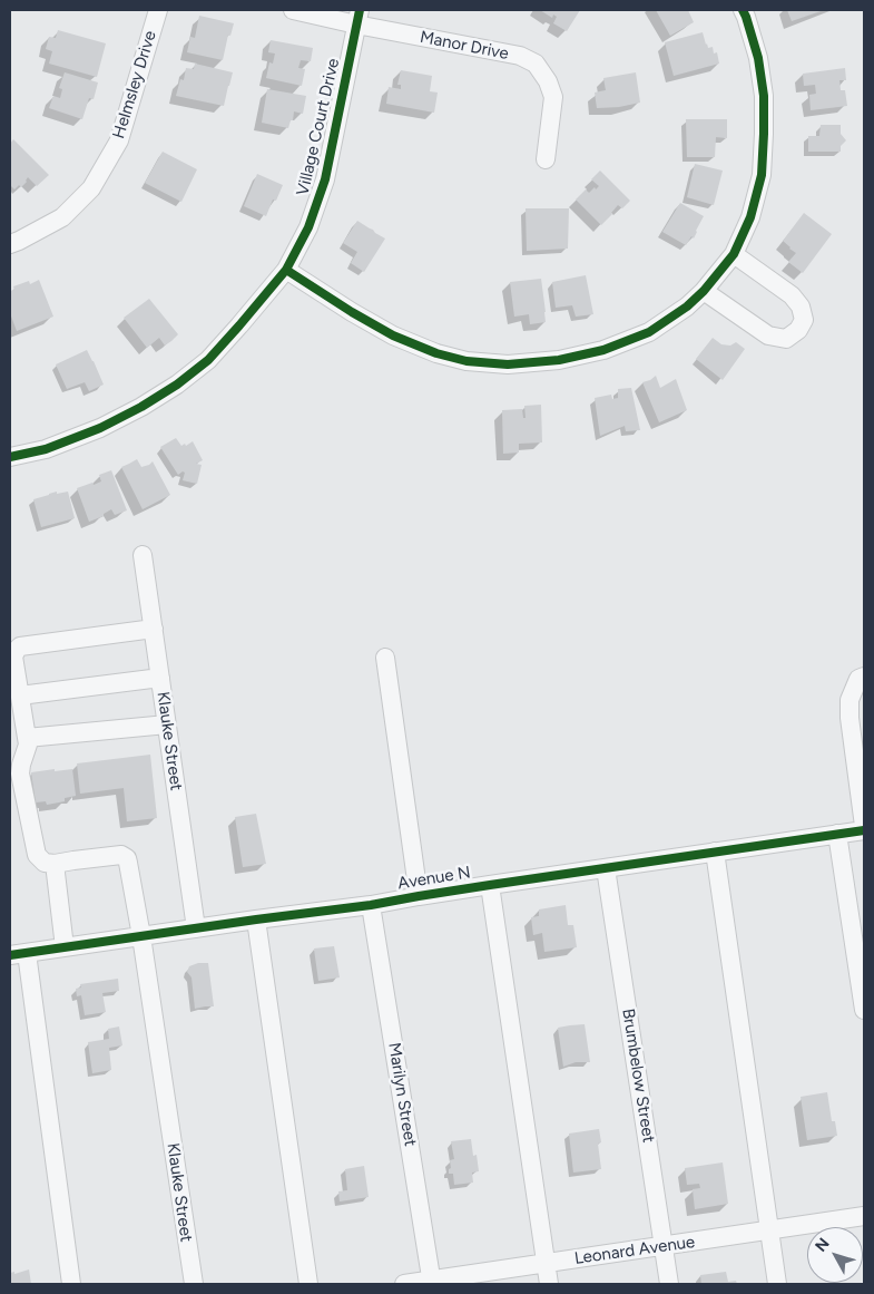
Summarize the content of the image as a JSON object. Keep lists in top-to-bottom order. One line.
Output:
{"streets":{"street":["Manor Drive","Helmsley Drive","Village Court Drive","Klauke Street","Avenue N","Brumbelow Street","Marilyn Street","Leonard Avenue"]},"crossings":[["Manor Drive","Village Court Drive"],["Klauke Street","Avenue N"],["Avenue N","Brumbelow Street"],["Avenue N","Marilyn Street"],["Brumbelow Street","Leonard Avenue"],["Marilyn Street","Leonard Avenue"]],"north":"top left"}
